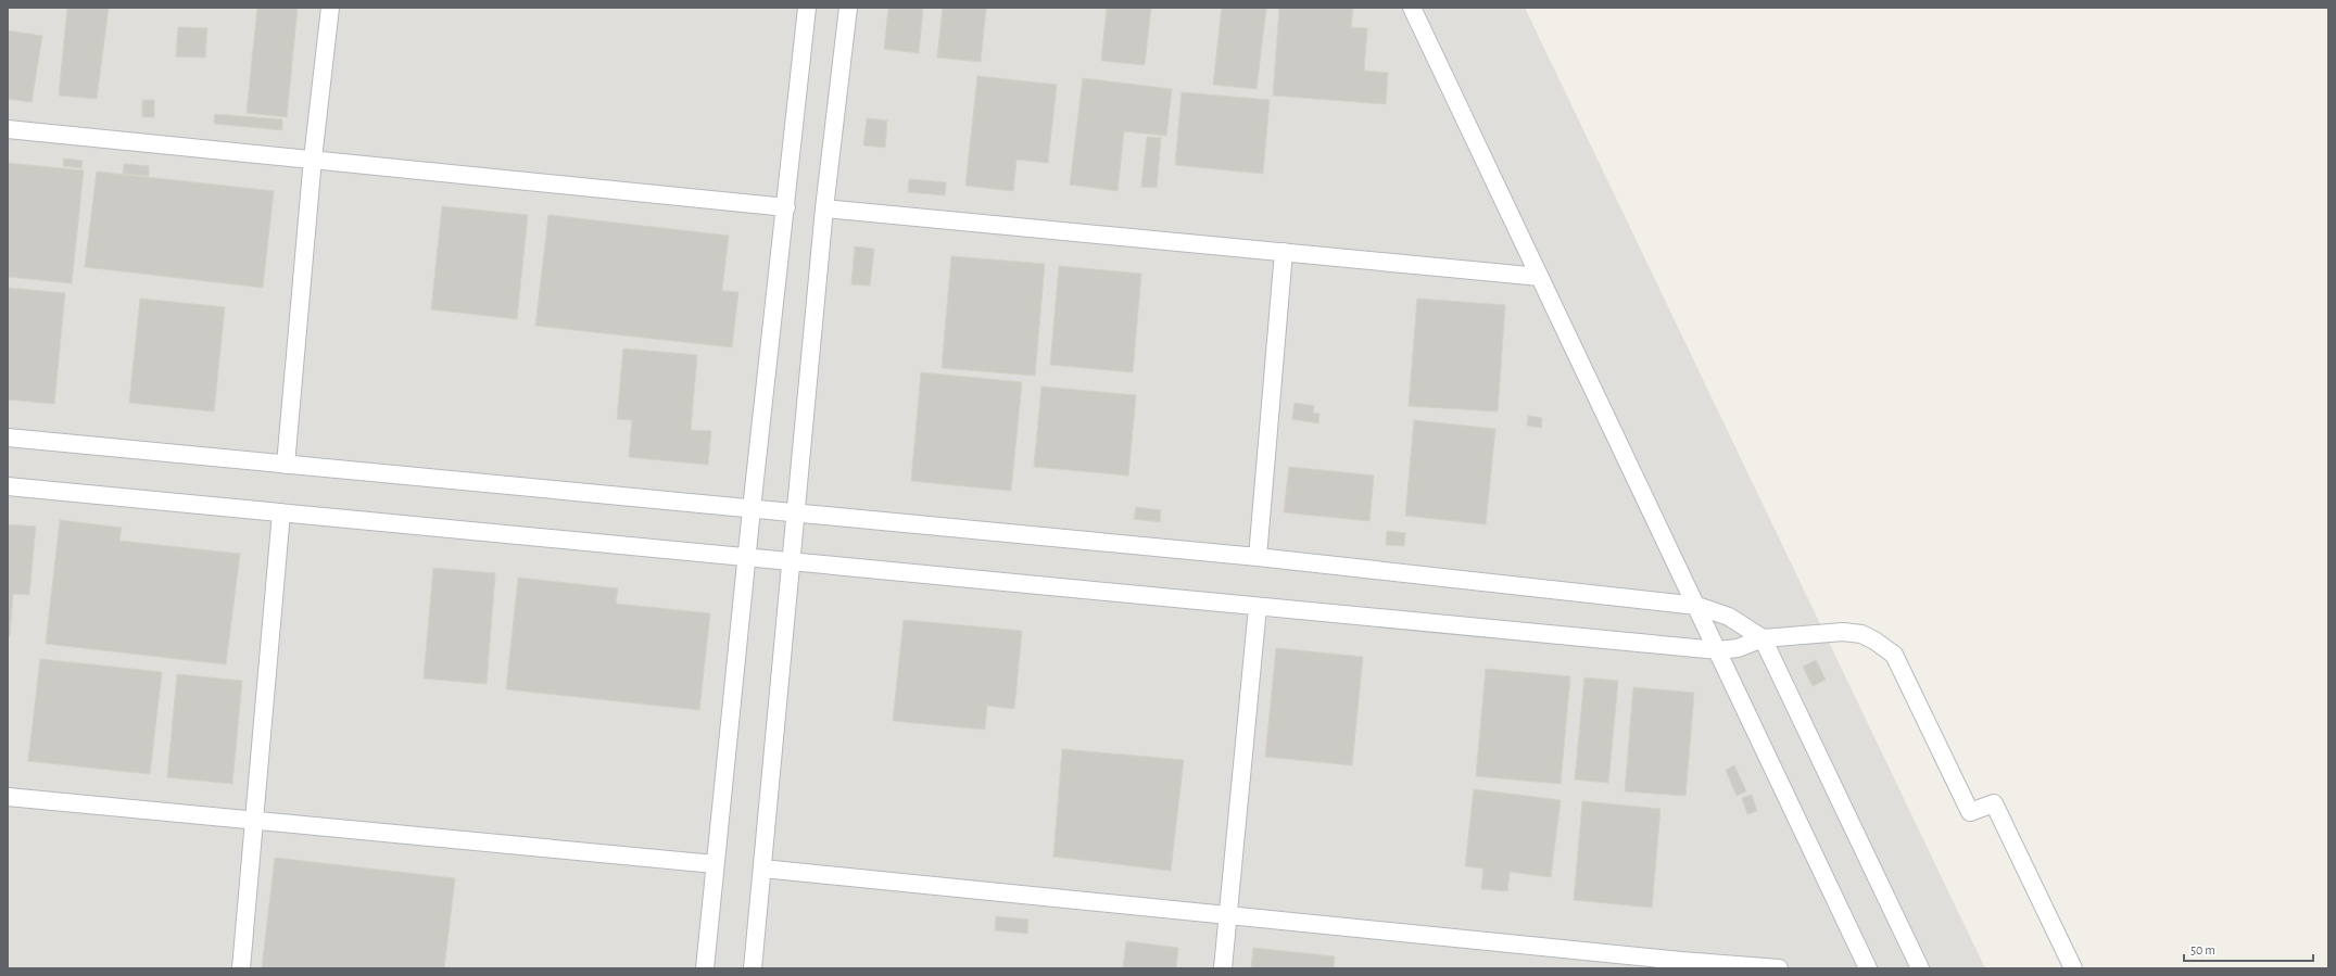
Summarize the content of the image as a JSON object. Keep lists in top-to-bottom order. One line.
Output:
{"scale_bar":"50 m"}
